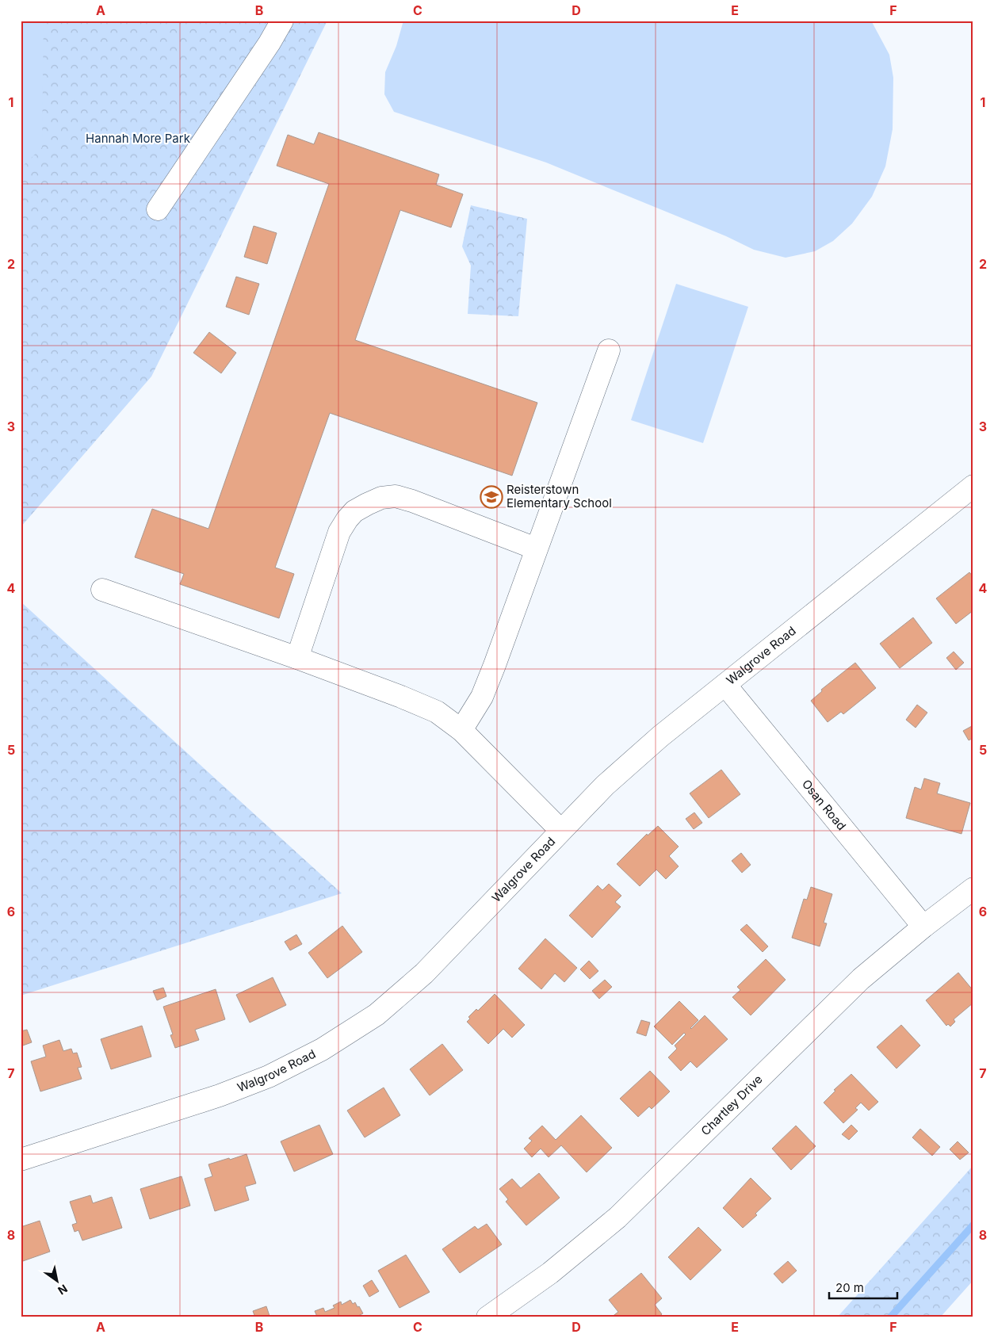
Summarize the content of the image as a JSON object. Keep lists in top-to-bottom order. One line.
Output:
{"streets":{"street":["Walgrove Road","Osan Road","Chartley Drive"]},"crossings":[["Walgrove Road","Osan Road"],["Osan Road","Chartley Drive"]],"parks":["Hannah More Park"],"places":{"school or university":["Reisterstown Elementary School"]},"scale_bar":"20 m","north":"bottom right","grid":{"columns":["A","B","C","D","E","F"],"rows":["1","2","3","4","5","6","7","8"]}}
